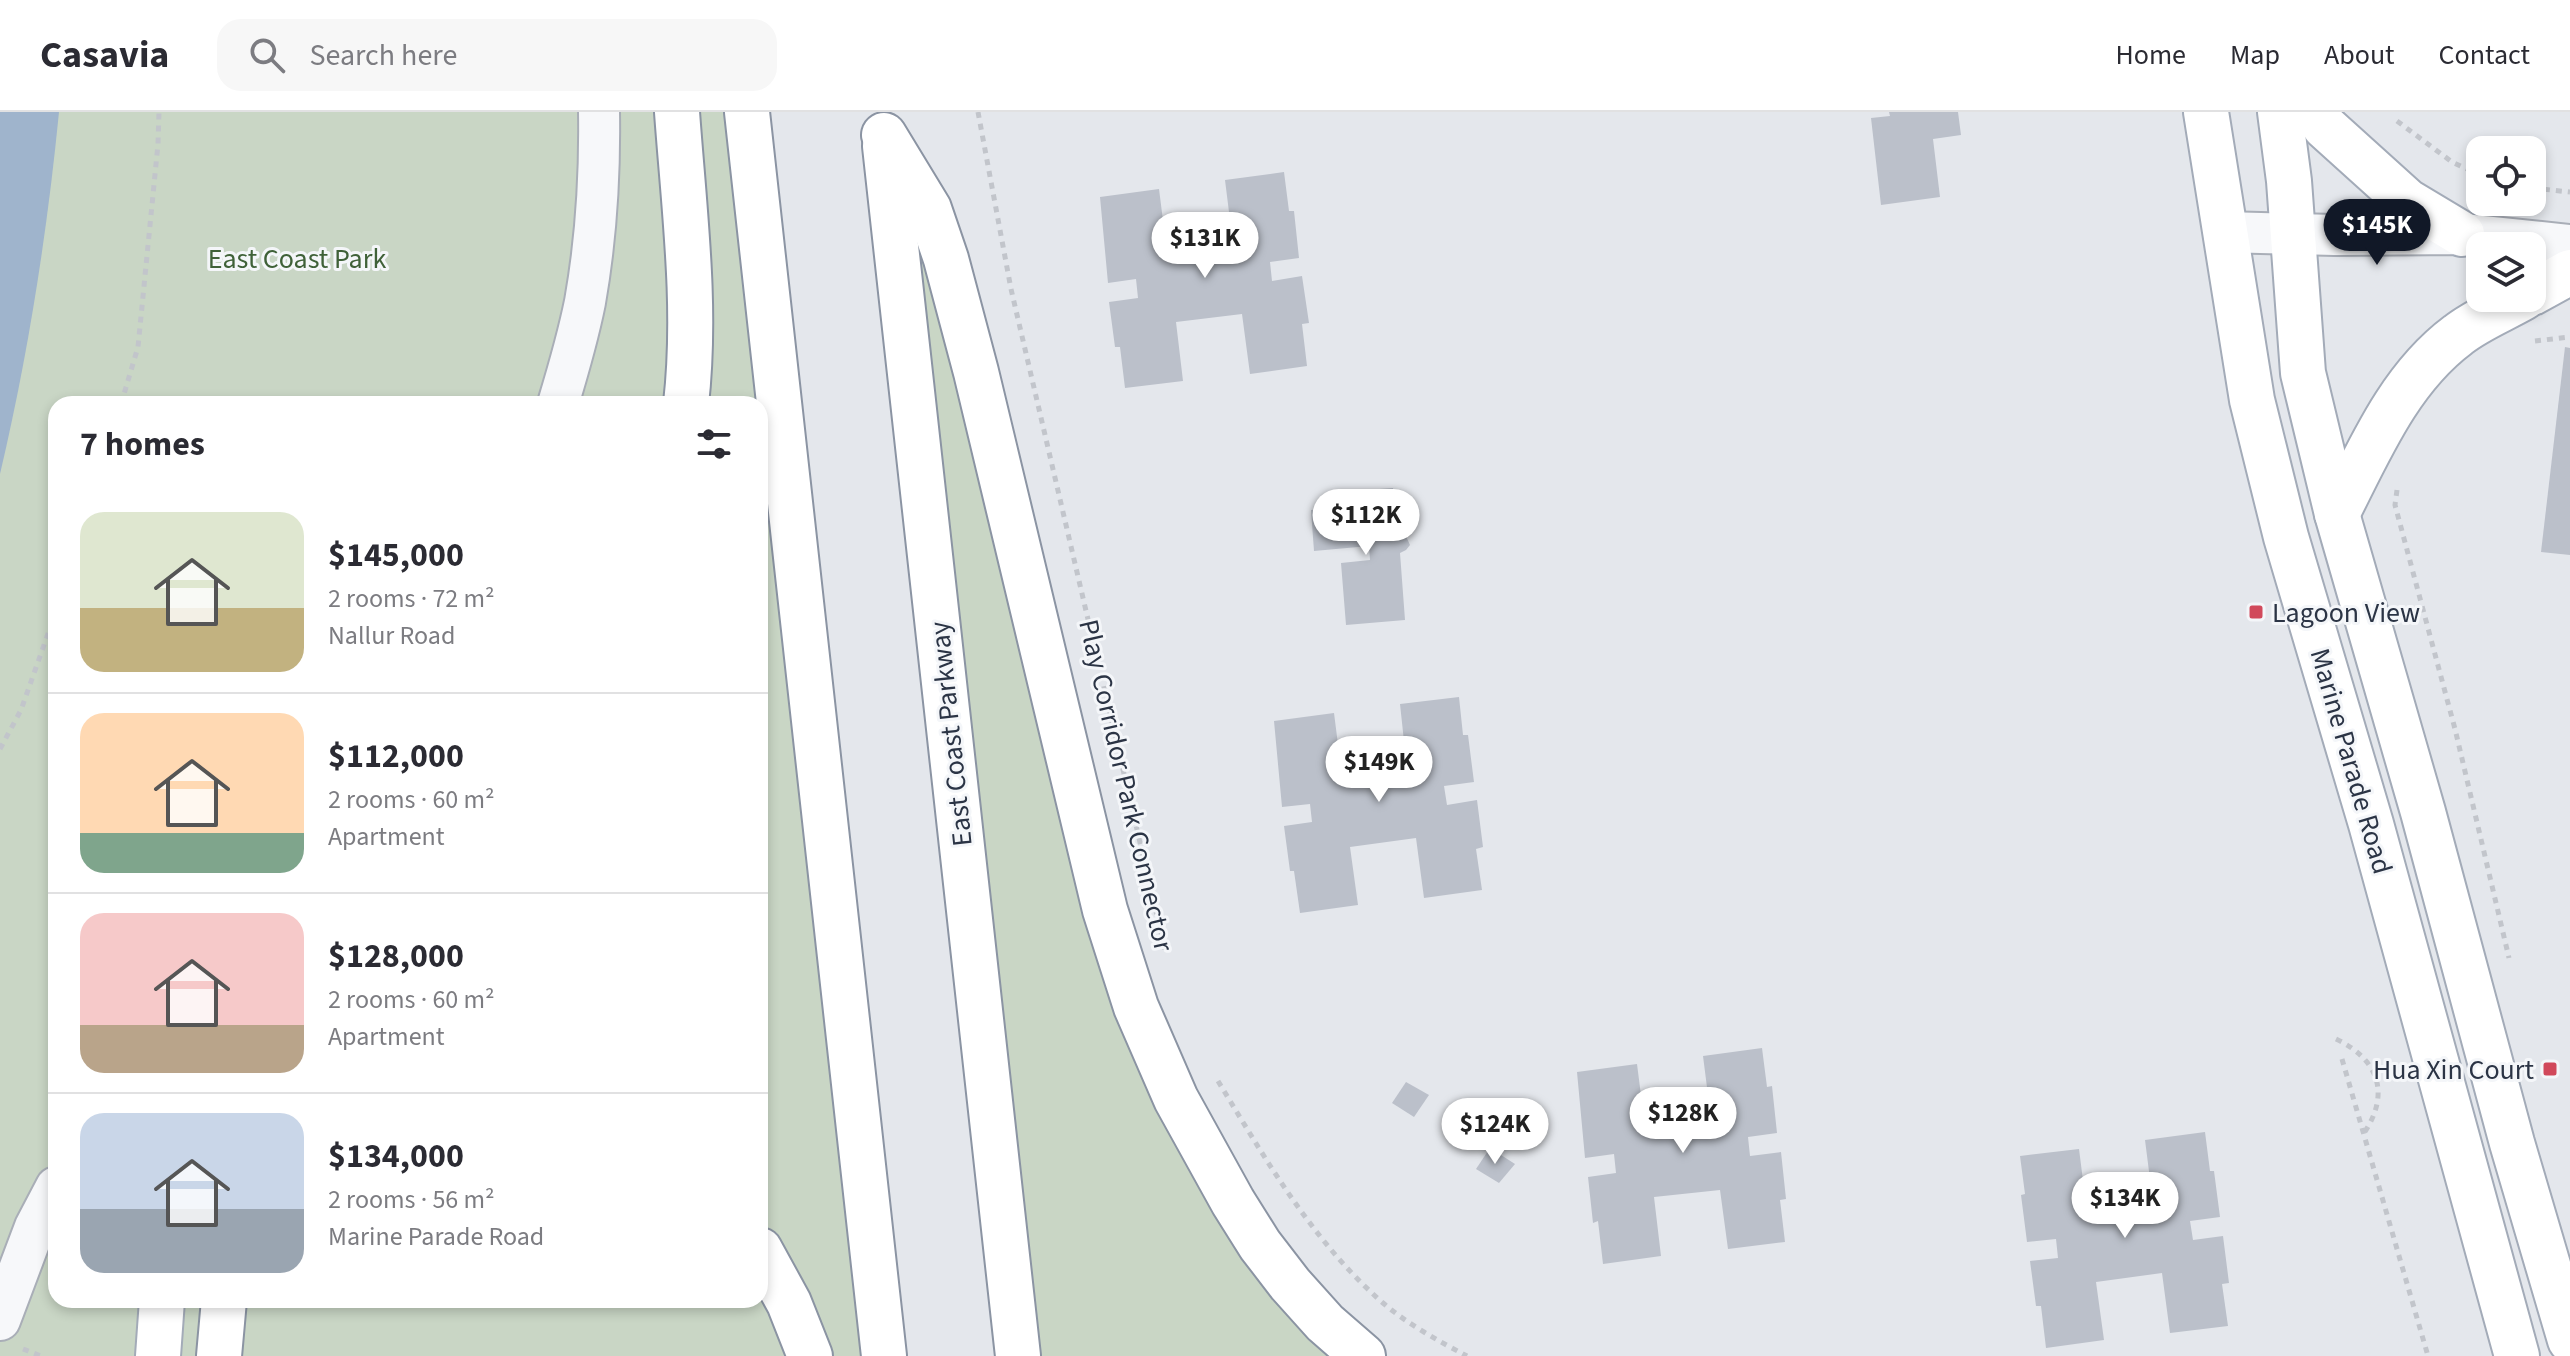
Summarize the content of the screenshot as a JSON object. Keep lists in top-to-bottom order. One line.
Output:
{"streets":{"main road":["East Coast Parkway","Marine Parade Road"],"path":["Play Corridor Park Connector"]},"parks":["East Coast Park"],"places":{"transit":["Lagoon View","Hua Xin Court"]},"page":{"header":"Casavia","search":"Search here","nav":["Home","Map","About","Contact"],"price":["$145K","$131K","$112K","$149K","$128K","$124K","$134K"],"heading":"7 homes","list":[{"name":"$145,000","note":"2 rooms · 72 m² · Nallur Road"},{"name":"$112,000","note":"2 rooms · 60 m² · Apartment"},{"name":"$128,000","note":"2 rooms · 60 m² · Apartment"},{"name":"$134,000","note":"2 rooms · 56 m² · Marine Parade Road"}]}}
